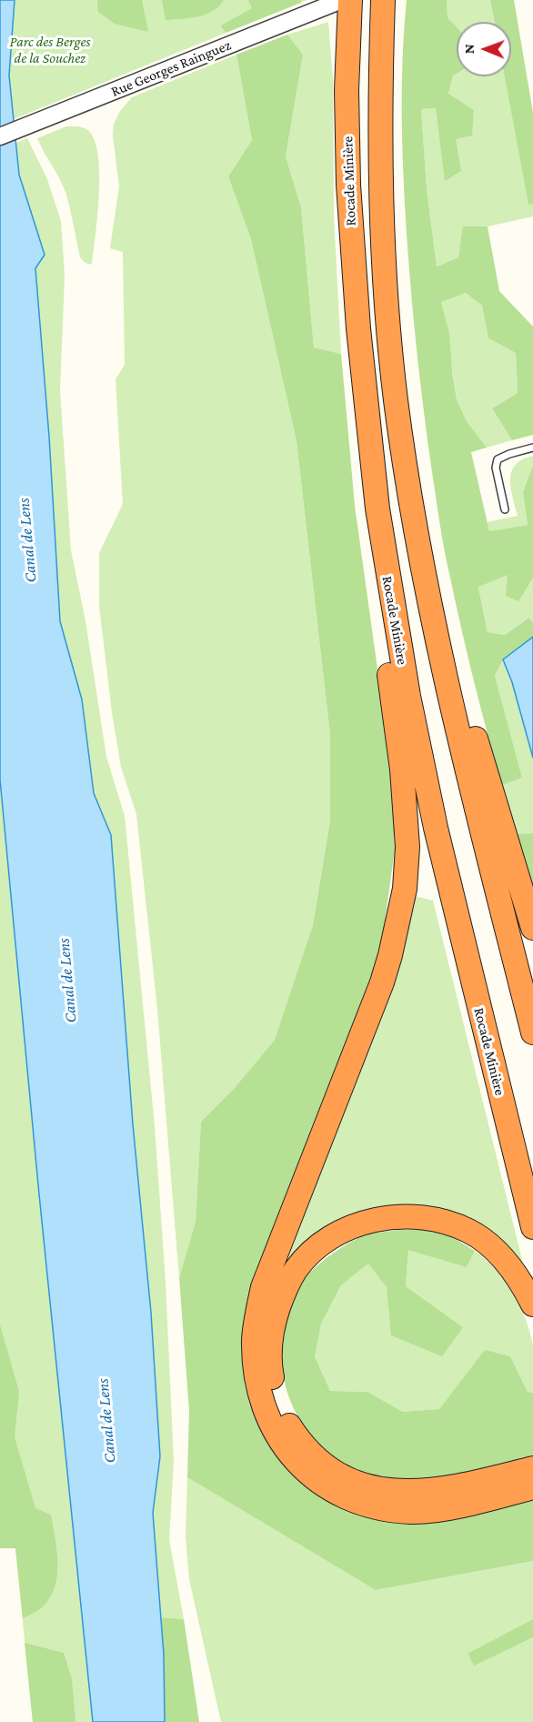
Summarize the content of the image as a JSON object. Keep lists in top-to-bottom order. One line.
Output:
{"streets":{"highway":["Rocade Minière"],"street":["Rue Georges Rainguez"]},"crossings":[["Rue Georges Rainguez","Rocade Minière"]],"water":["Canal de Lens"],"parks":["Parc des Berges de la Souchez"],"north":"left"}
